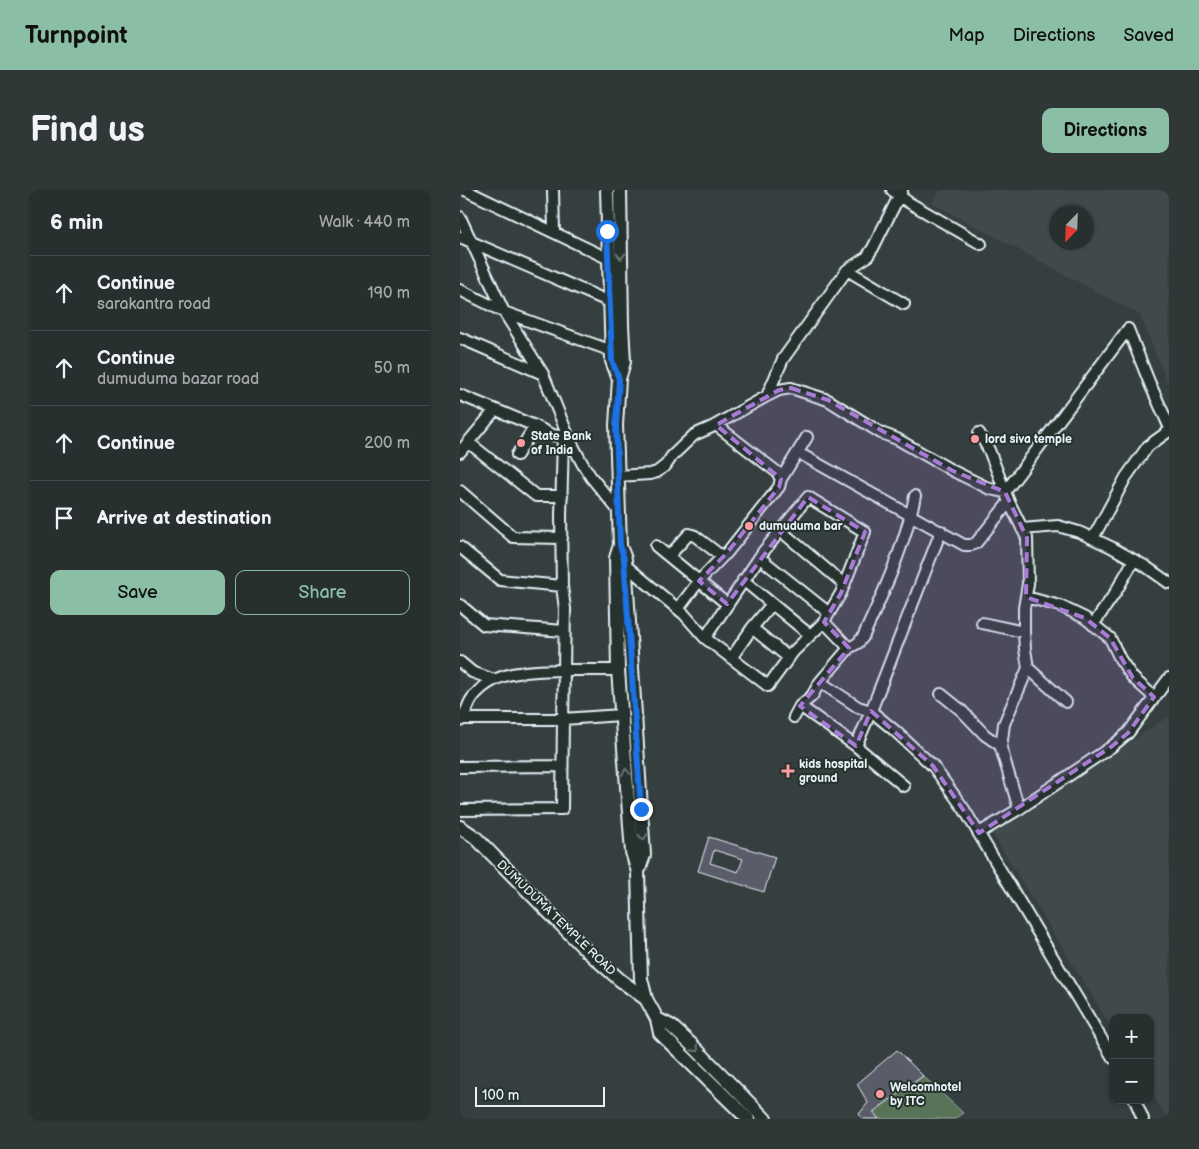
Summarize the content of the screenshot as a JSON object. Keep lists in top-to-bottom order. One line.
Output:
{"streets":{"street":["DUMUDUMA TEMPLE ROAD"]},"places":{"other":["lord siva temple","State Bank of India","dumuduma bar","Welcomhotel by ITC"],"health":["kids hospital ground"]},"scale_bar":"100 m","north":"bottom left","page":{"header":"Turnpoint","nav":["Map","Directions","Saved"],"buttons":["Directions",["Save","Share"]],"title":"Find us","heading":["6 min","Walk · 440 m"],"list":[["Continue","sarakantra road","190 m"],["Continue","dumuduma bazar road","50 m"],["Continue","200 m"],"Arrive at destination"],"map_buttons":["+","−"],"scale":"100 m"}}
